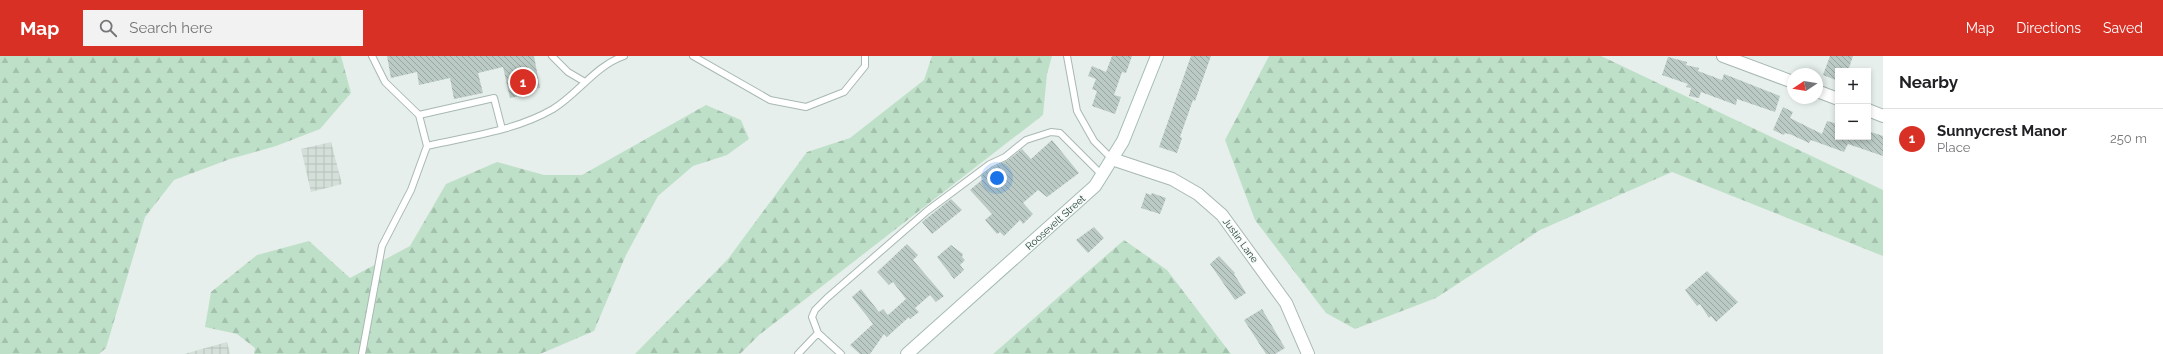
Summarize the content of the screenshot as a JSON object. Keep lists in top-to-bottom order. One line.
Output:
{"streets":{"street":["Roosevelt Street","Justin Lane"]},"crossings":[["Roosevelt Street","Justin Lane"]],"north":"left","page":{"header":"Map","search":"Search here","nav":["Map","Directions","Saved"],"heading":"Nearby","pins":"1","map_buttons":["+","−"],"list":[{"mark":"1","name":"Sunnycrest Manor","note":"Place","value":"250 m"}]}}
